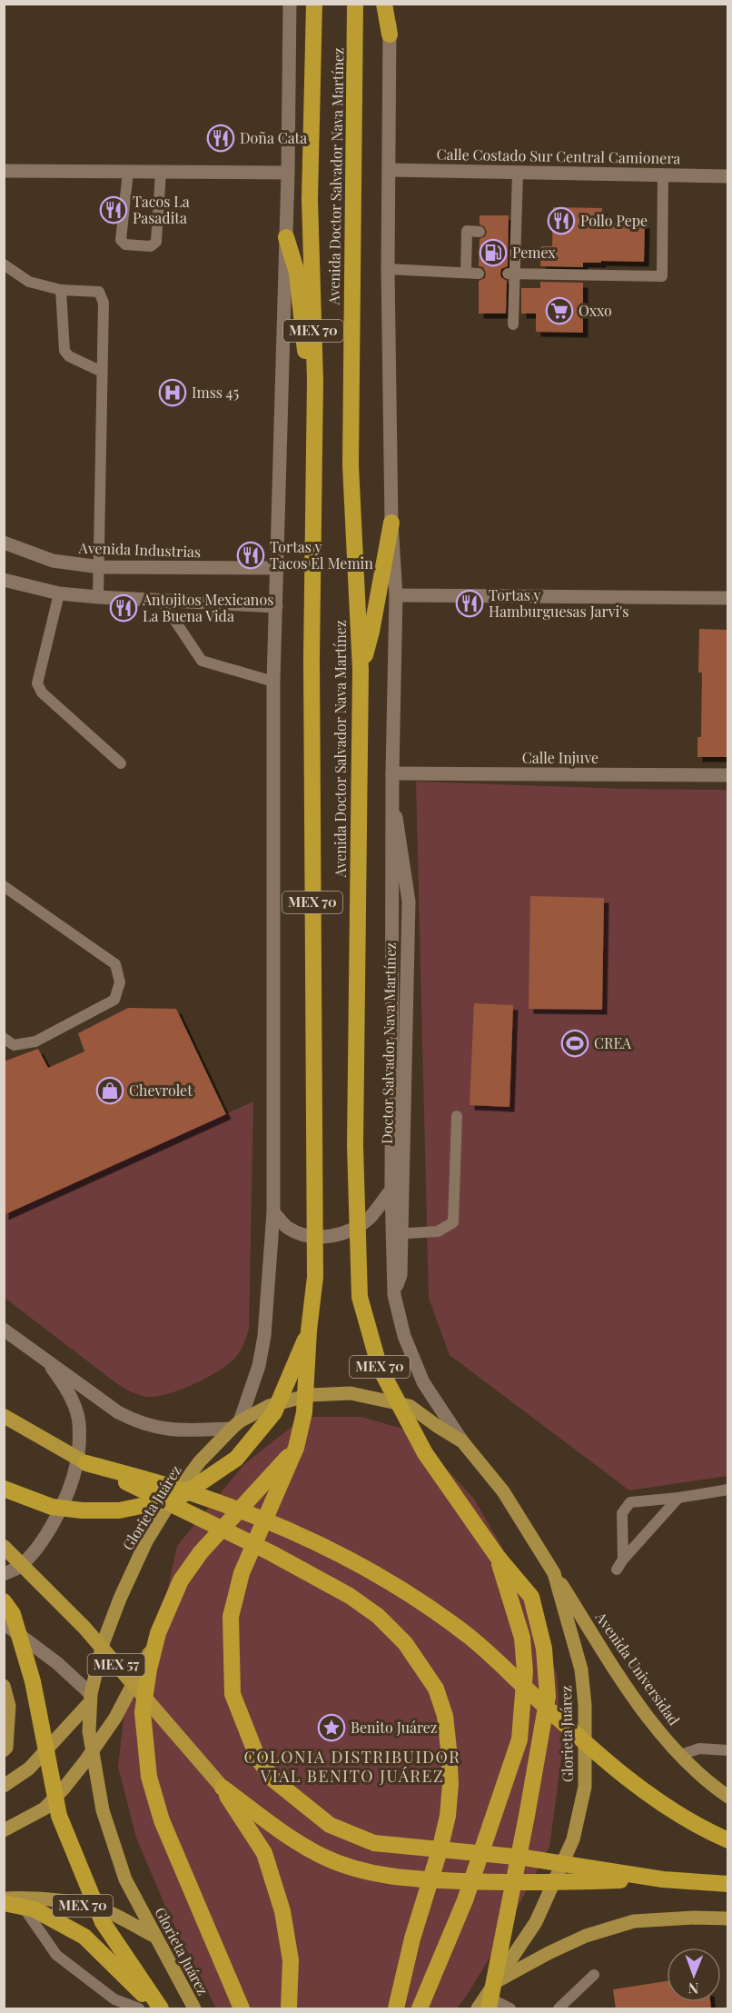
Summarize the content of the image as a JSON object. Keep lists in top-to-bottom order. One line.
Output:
{"streets":{"highway":["Avenida Doctor Salvador Nava Martínez","MEX 70","MEX 57"],"main road":["Calle Costado Sur Central Camionera","Avenida Industrias","Calle Injuve","Glorieta Juárez","Avenida Universidad"]},"crossings":[["MEX 70","Glorieta Juárez"],["Glorieta Juárez","Avenida Universidad"]],"districts":["COLONIA DISTRIBUIDOR VIAL BENITO JUÁREZ"],"places":{"restaurant":["Doña Cata","Tacos La Pasadita","Pollo Pepe","Tortas y Tacos El Memin","Tortas y Hamburguesas Jarvi's","Antojitos Mexicanos La Buena Vida"],"fuel station":["Pemex"],"supermarket":["Oxxo"],"hospital":["Imss 45"],"sports":["CREA"],"shop":["Chevrolet"],"place":["Benito Juárez"]},"north":"bottom"}
